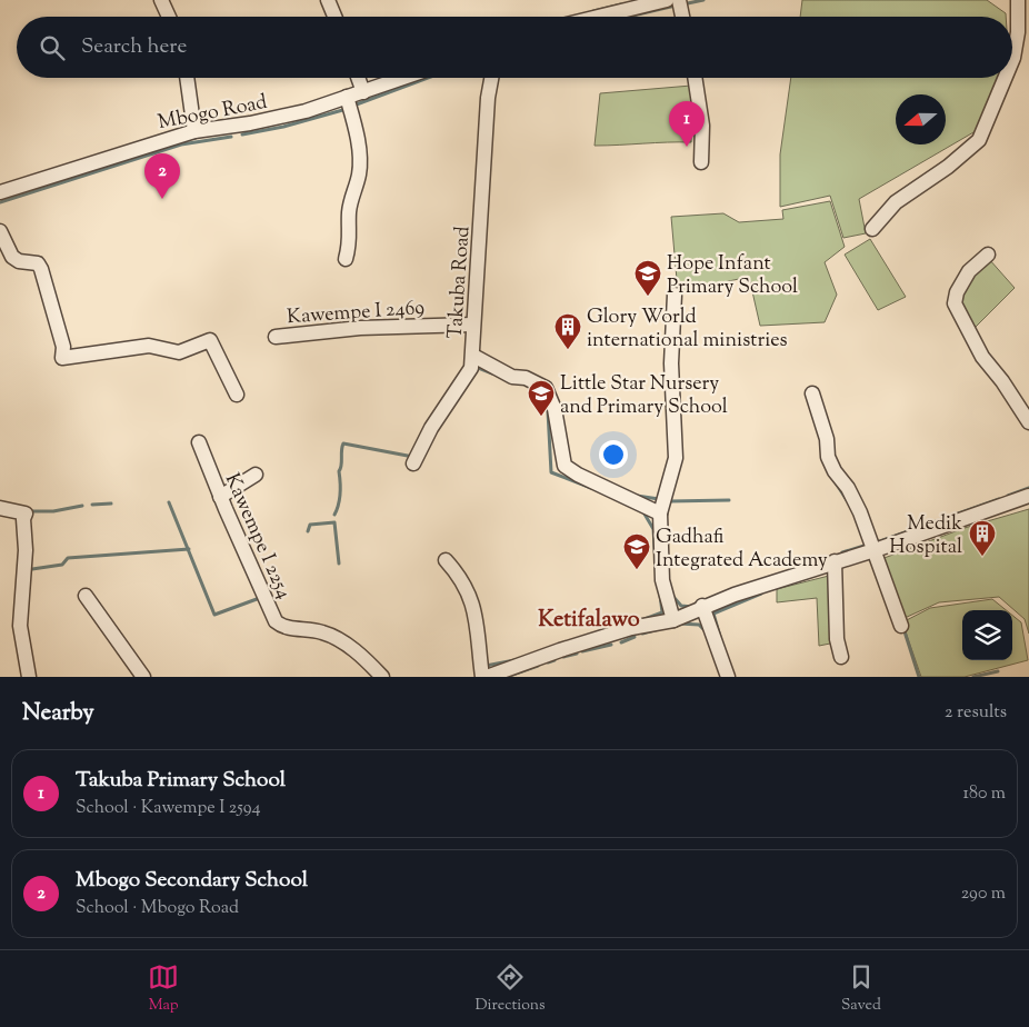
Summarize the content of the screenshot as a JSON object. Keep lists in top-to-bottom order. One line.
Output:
{"streets":{"street":["Mbogo Road","Takuba Road","Kawempe I 2469","Kawempe I 2254"]},"crossings":[["Takuba Road","Kawempe I 2469"]],"districts":["Ketifalawo"],"places":{"school or university":["Hope Infant Primary School","Little Star Nursery and Primary School","Gadhafi Integrated Academy"],"building":["Glory World international ministries","Medik Hospital"]},"north":"left","page":{"search":"Search here","pins":["1","2"],"heading":["Nearby","2 results"],"list":[{"mark":"1","name":"Takuba Primary School","note":"School · Kawempe I 2594","value":"180 m"},{"mark":"2","name":"Mbogo Secondary School","note":"School · Mbogo Road","value":"290 m"}],"nav":["Map","Directions","Saved"]}}
